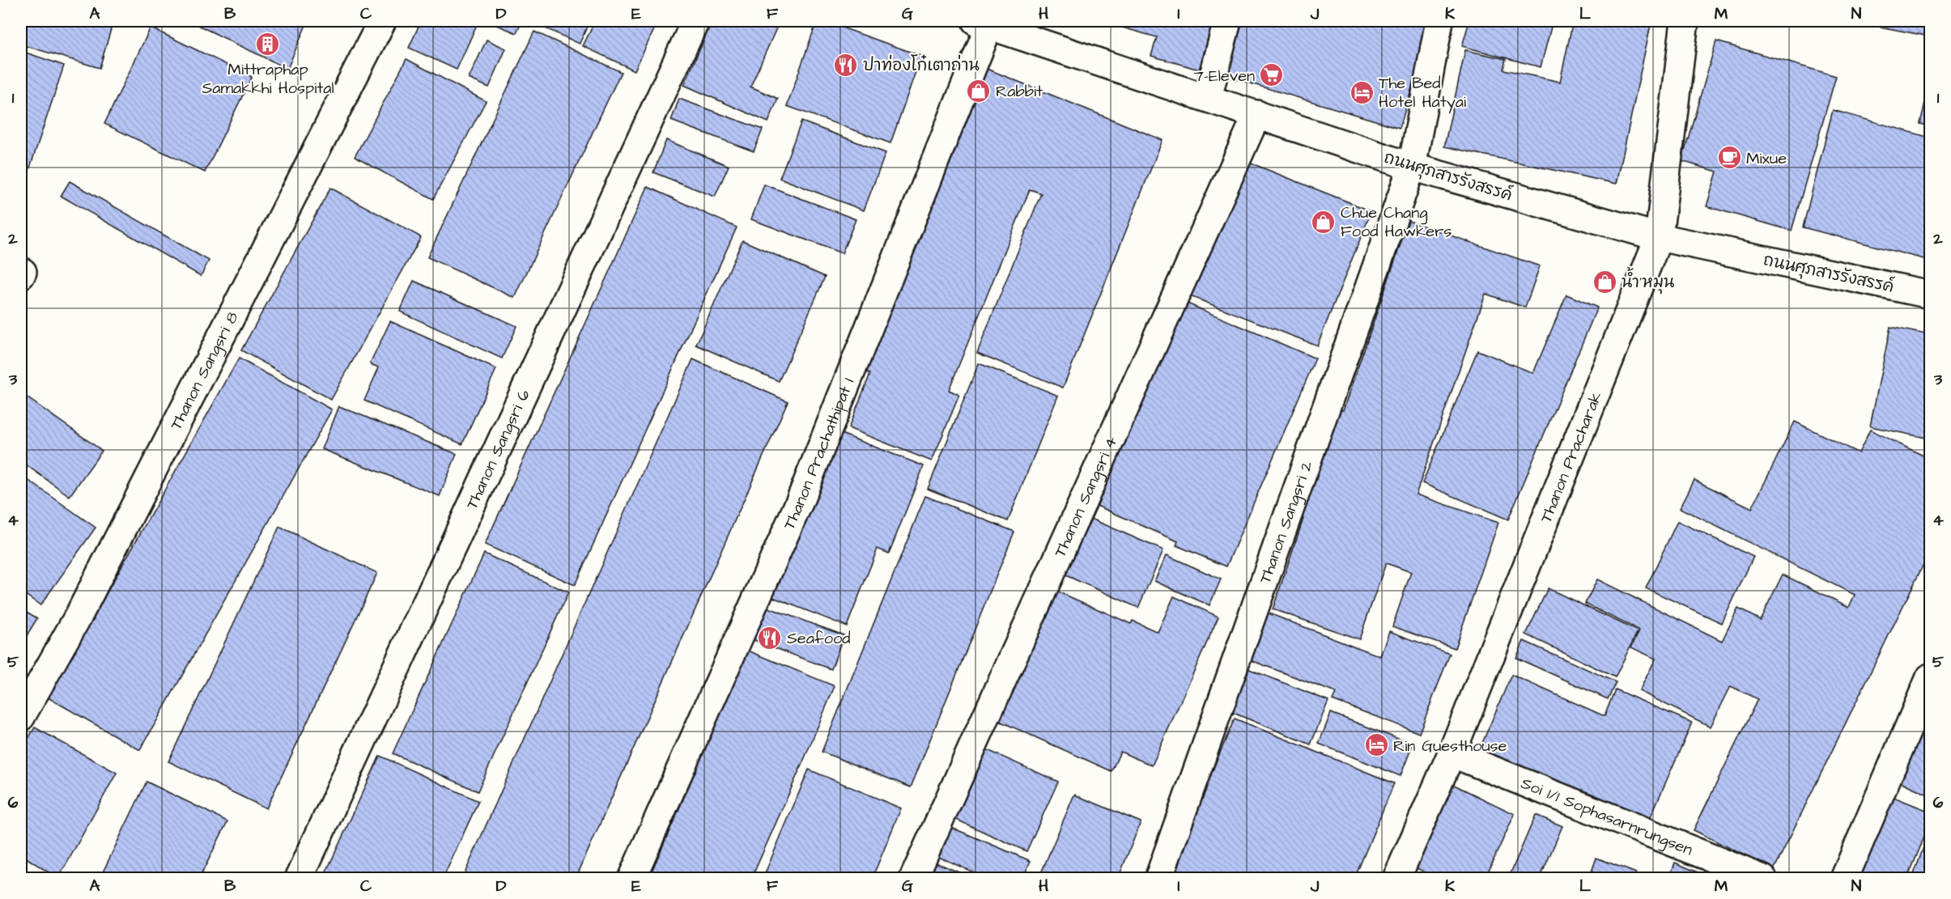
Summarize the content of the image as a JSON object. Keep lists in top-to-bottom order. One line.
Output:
{"streets":{"street":["ถนนศุภสารรังสรรค์","Thanon Sangsri 8","Thanon Sangsri 6","Thanon Prachathipat 1","Thanon Pracharak","Thanon Sangsri 4","Thanon Sangsri 2","Soi 1/1 Sophasarnrungsen"]},"crossings":[["ถนนศุภสารรังสรรค์","Thanon Prachathipat 1"],["ถนนศุภสารรังสรรค์","Thanon Pracharak"],["ถนนศุภสารรังสรรค์","Thanon Sangsri 4"],["ถนนศุภสารรังสรรค์","Thanon Sangsri 2"],["Thanon Pracharak","Soi 1/1 Sophasarnrungsen"]],"places":{"building":["Mittraphap Samakkhi Hospital"],"restaurant":["ปาท่องโก๋เตาถ่าน","Seafood"],"supermarket":["7-Eleven"],"shop":["Rabbit","Chue Chang Food Hawkers","น้ำ'หมุน"],"hotel":["The Bed Hotel Hatyai","Rin Guesthouse"],"cafe":["Mixue"]},"grid":{"columns":["A","B","C","D","E","F","G","H","I","J","K","L","M","N"],"rows":["1","2","3","4","5","6"]}}
